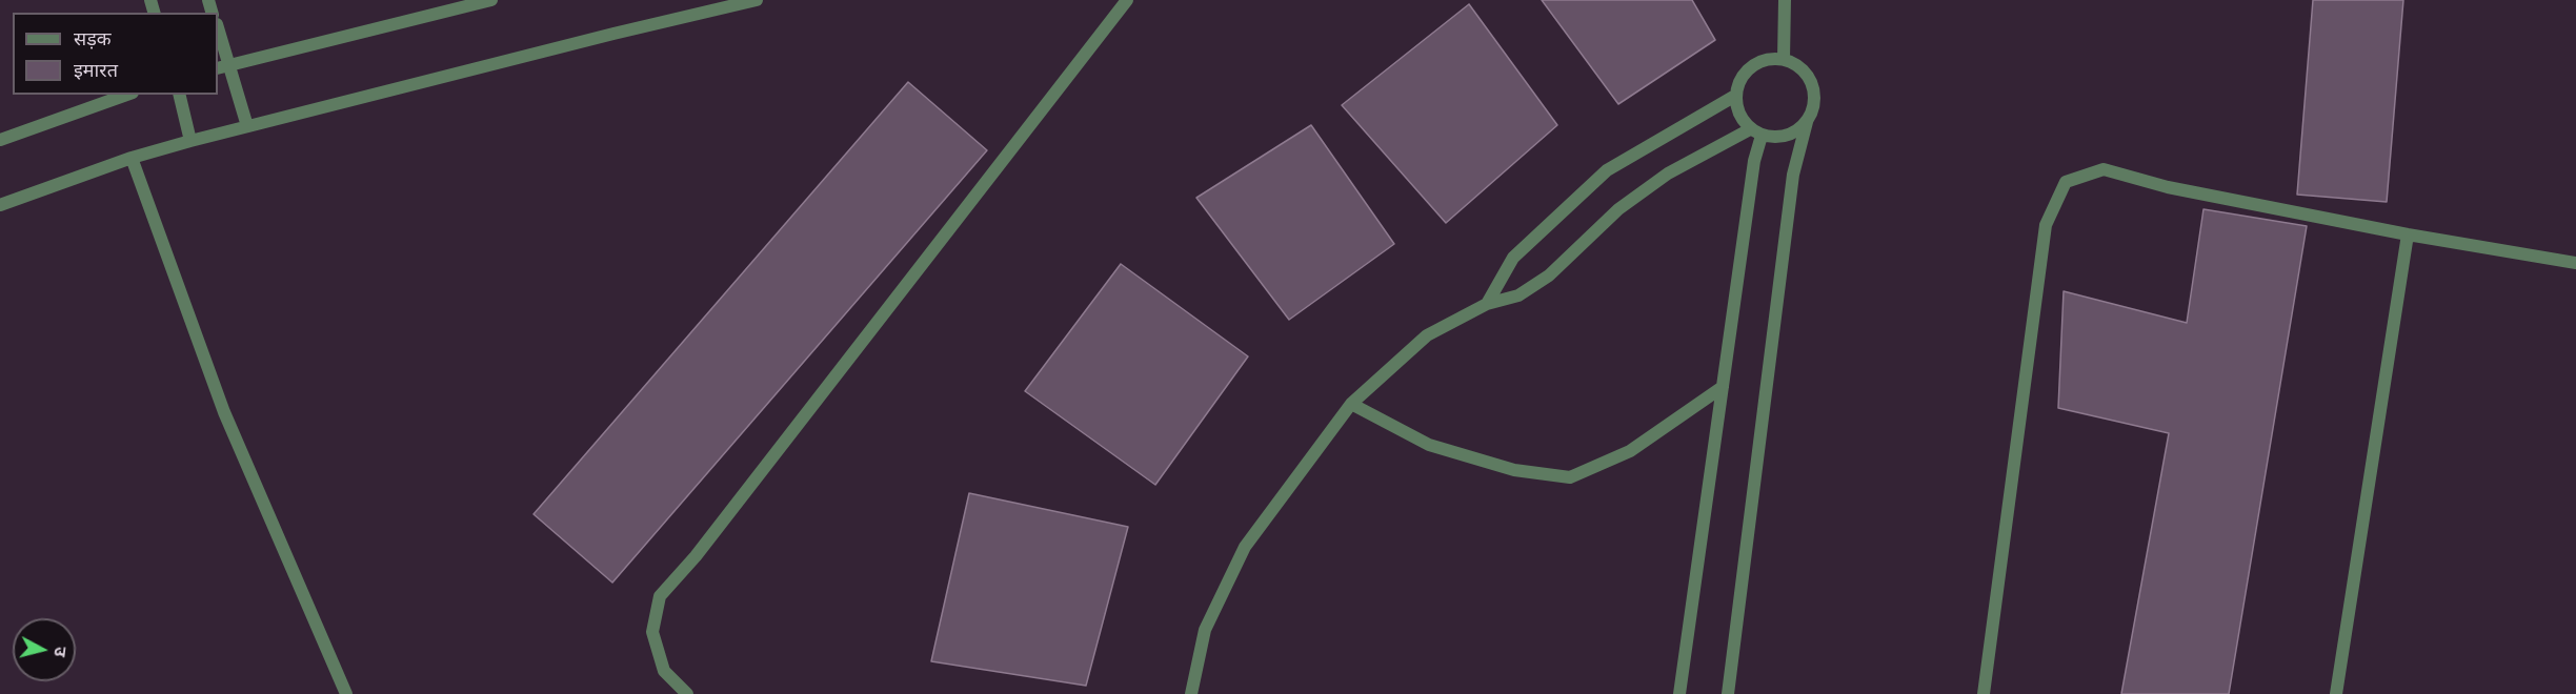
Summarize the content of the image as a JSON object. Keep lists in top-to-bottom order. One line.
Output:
{"legend":["सड़क","इमारत"],"north":"right"}
